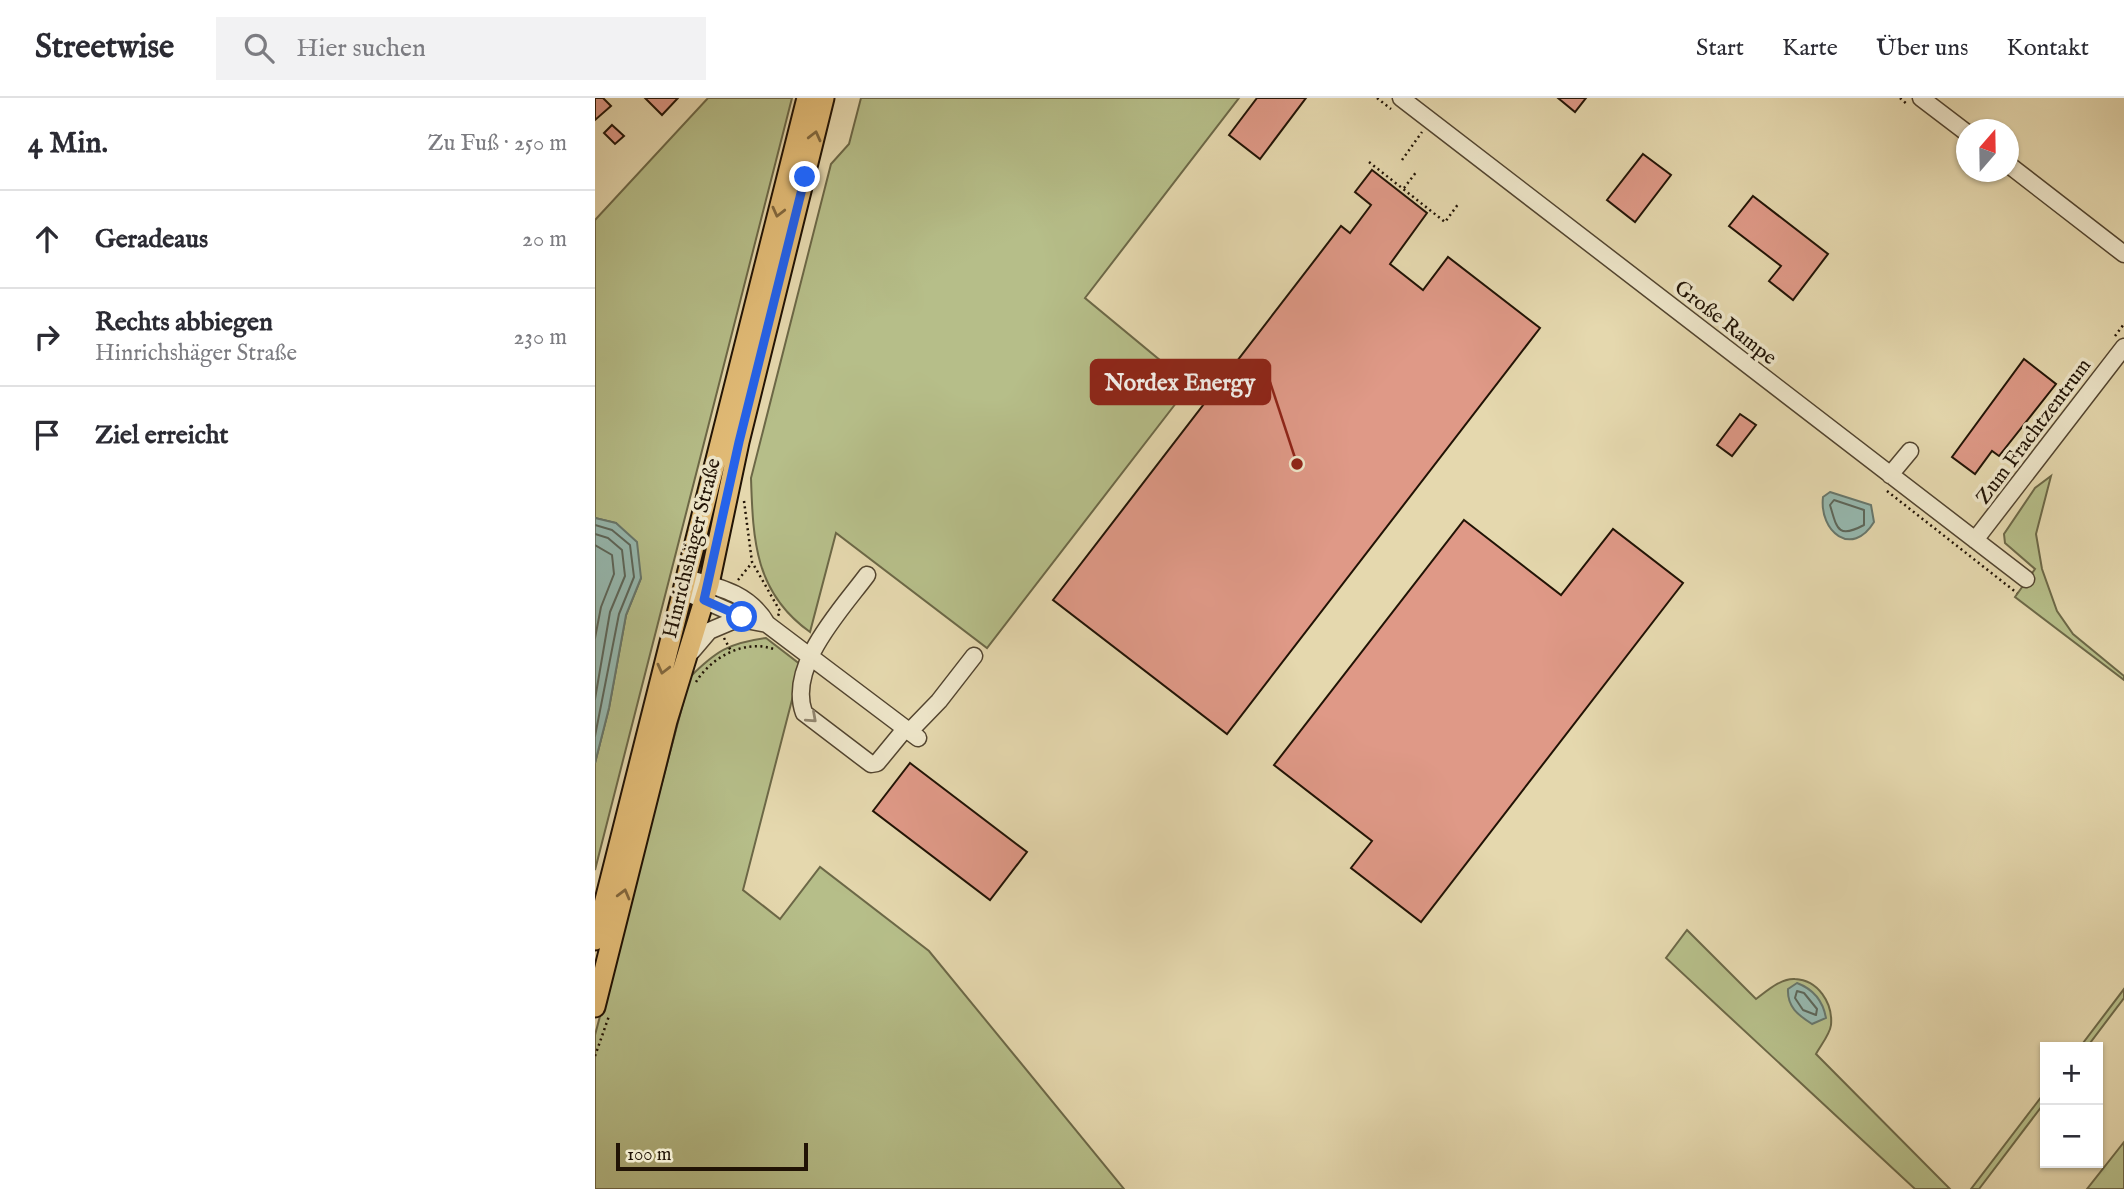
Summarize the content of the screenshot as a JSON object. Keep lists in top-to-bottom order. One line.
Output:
{"streets":{"main road":["Hinrichshäger Straße"],"street":["Große Rampe","Zum Frachtzentrum"]},"crossings":[["Große Rampe","Zum Frachtzentrum"]],"places":["Nordex Energy"],"scale_bar":"100 m","north":"top","page":{"header":"Streetwise","search":"Hier suchen","nav":["Start","Karte","Über uns","Kontakt"],"heading":["4 Min.","Zu Fuß · 250 m"],"list":[["Geradeaus","20 m"],["Rechts abbiegen","Hinrichshäger Straße","230 m"],"Ziel erreicht"],"map_buttons":["+","−"],"scale":"100 m"}}
